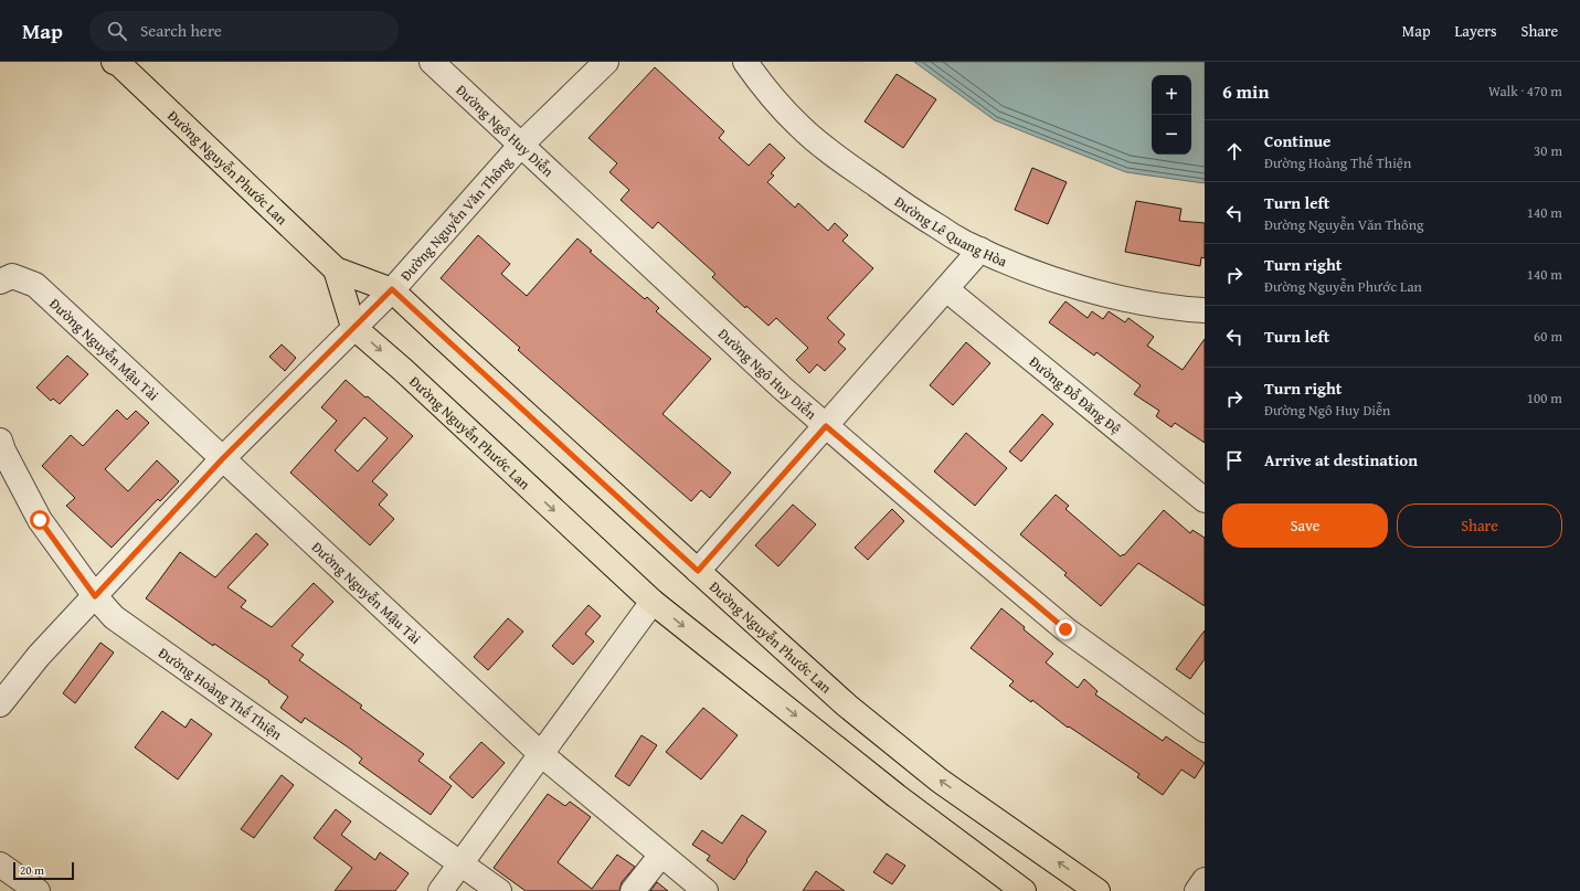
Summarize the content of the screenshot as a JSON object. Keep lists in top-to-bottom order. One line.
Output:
{"streets":{"main road":["Đường Nguyễn Phước Lan"],"street":["Đường Ngô Huy Diễn","Đường Nguyễn Văn Thông","Đường Lê Quang Hòa","Đường Nguyễn Mậu Tài","Đường Đỗ Đăng Đệ","Đường Hoàng Thế Thiện"]},"crossings":[["Đường Ngô Huy Diễn","Đường Nguyễn Văn Thông"],["Đường Nguyễn Phước Lan","Đường Nguyễn Văn Thông"],["Đường Nguyễn Văn Thông","Đường Nguyễn Mậu Tài"],["Đường Nguyễn Văn Thông","Đường Hoàng Thế Thiện"]],"scale_bar":"20 m","page":{"header":"Map","search":"Search here","nav":["Map","Layers","Share"],"heading":["6 min","Walk · 470 m"],"map_buttons":["+","−"],"list":[["Continue","Đường Hoàng Thế Thiện","30 m"],["Turn left","Đường Nguyễn Văn Thông","140 m"],["Turn right","Đường Nguyễn Phước Lan","140 m"],["Turn left","60 m"],["Turn right","Đường Ngô Huy Diễn","100 m"],"Arrive at destination"],"buttons":["Save","Share"],"scale":"20 m"}}
